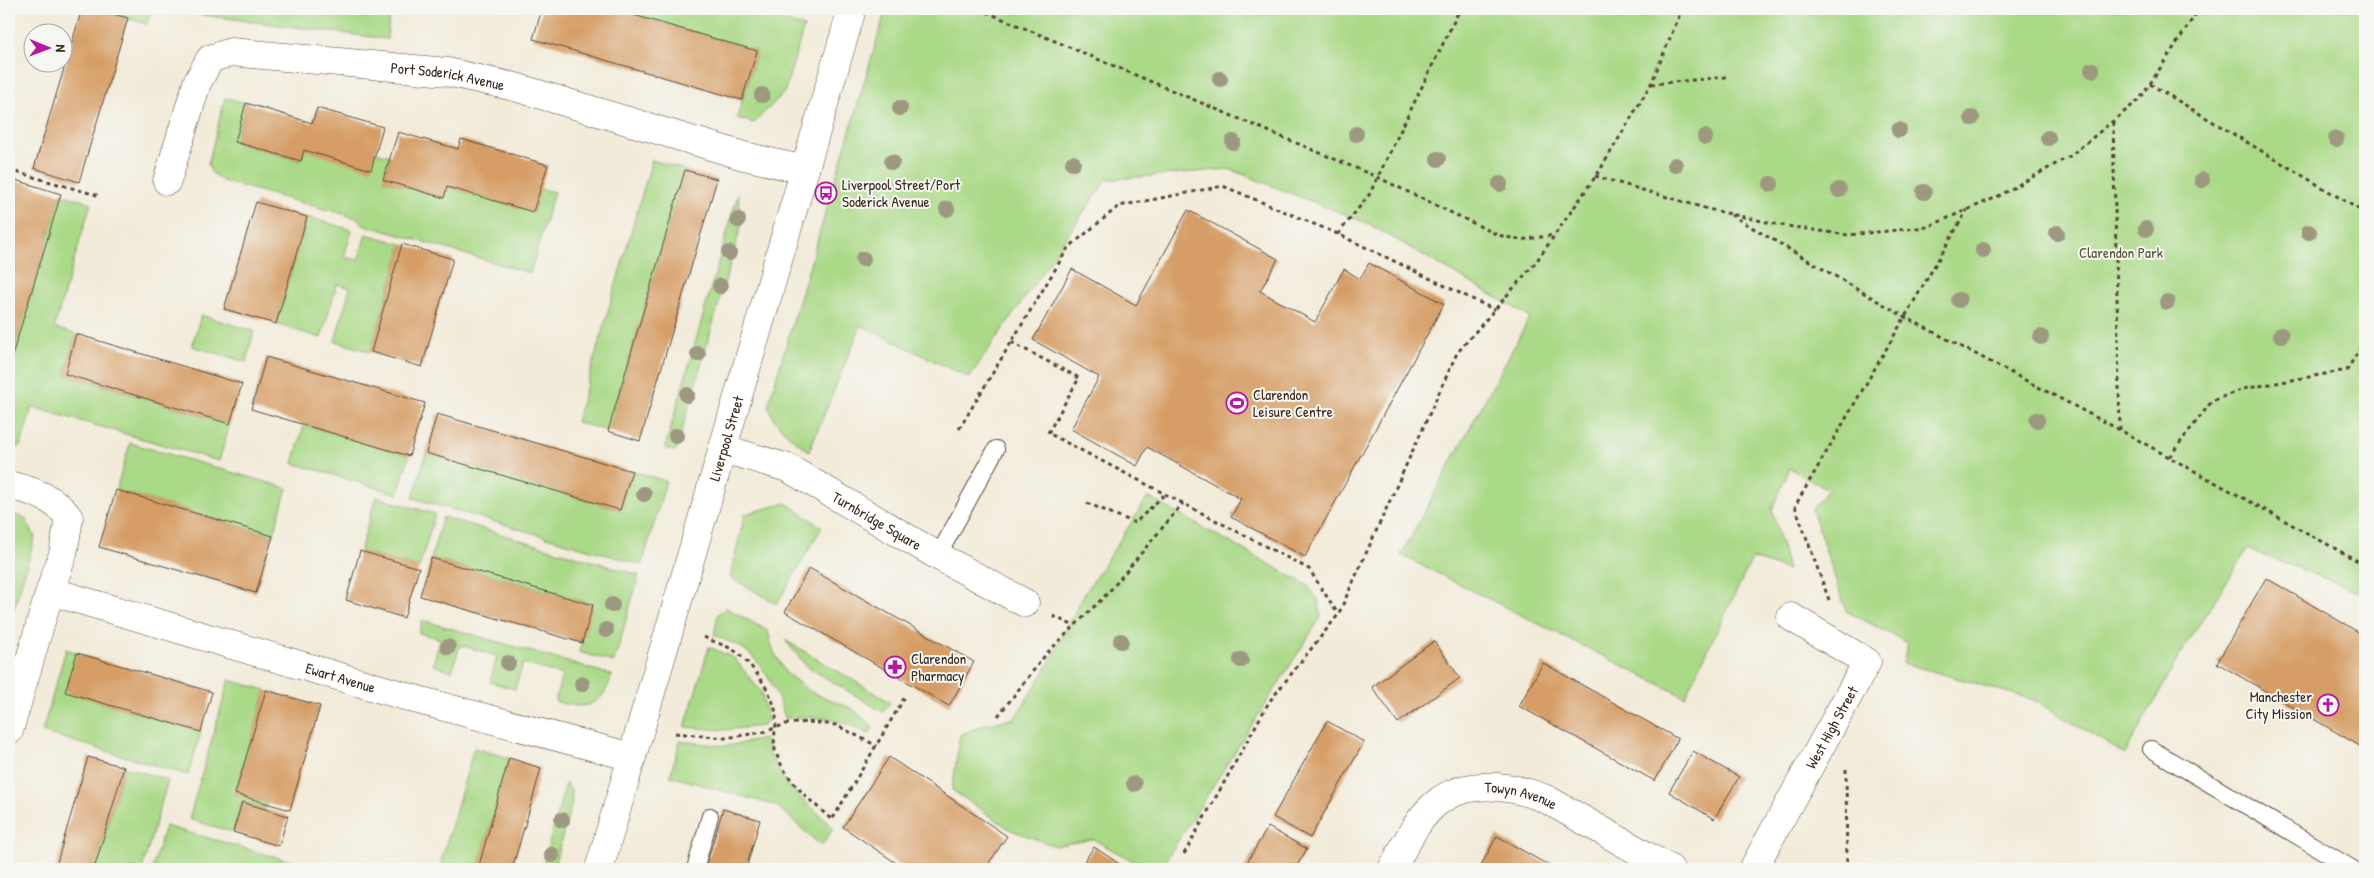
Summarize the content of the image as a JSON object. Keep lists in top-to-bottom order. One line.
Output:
{"streets":{"street":["Port Soderick Avenue","Liverpool Street","Turnbridge Square","Ewart Avenue","West High Street","Towyn Avenue"]},"crossings":[["Port Soderick Avenue","Liverpool Street"],["Liverpool Street","Turnbridge Square"],["Liverpool Street","Ewart Avenue"]],"parks":["Clarendon Park"],"places":{"bus stop":["Liverpool Street/Port Soderick Avenue"],"sports":["Clarendon Leisure Centre"],"pharmacy":["Clarendon Pharmacy"],"church":["Manchester City Mission"]},"north":"right"}
